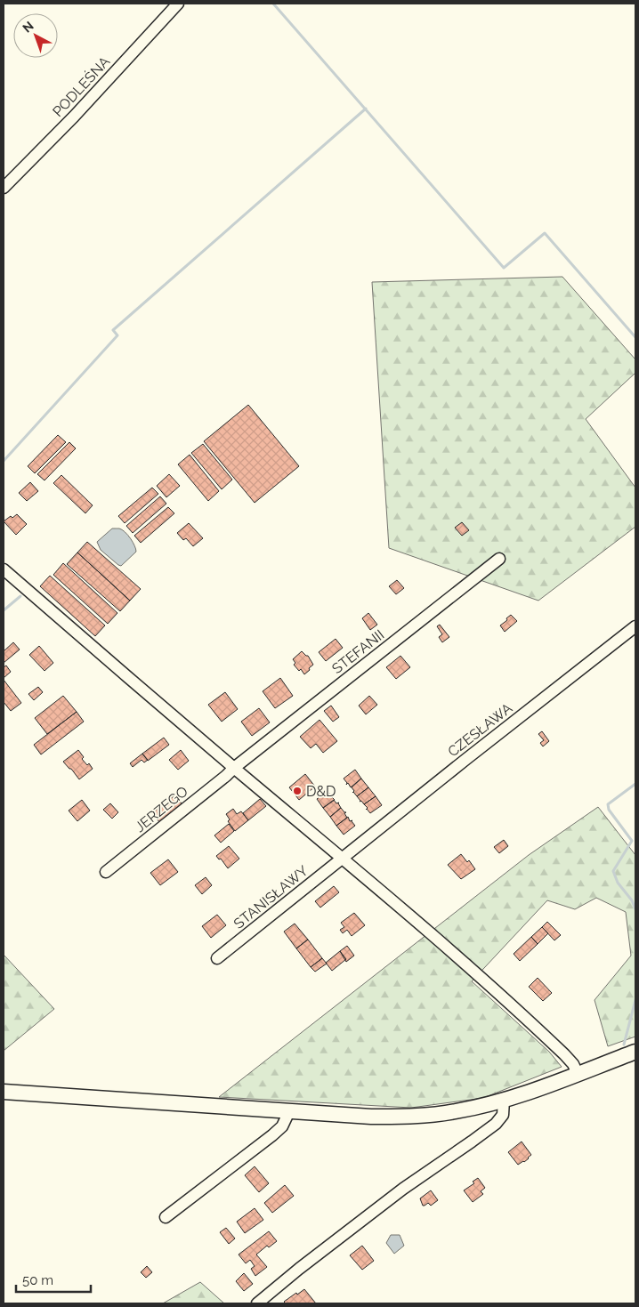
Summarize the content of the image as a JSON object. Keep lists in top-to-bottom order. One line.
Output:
{"streets":{"street":["PODLEŚNA","STEFANII","CZESŁAWA","JERZEGO","STANISŁAWY"]},"crossings":[["STEFANII","JERZEGO"],["CZESŁAWA","STANISŁAWY"]],"places":["D&D"],"scale_bar":"50 m","north":"top left"}
